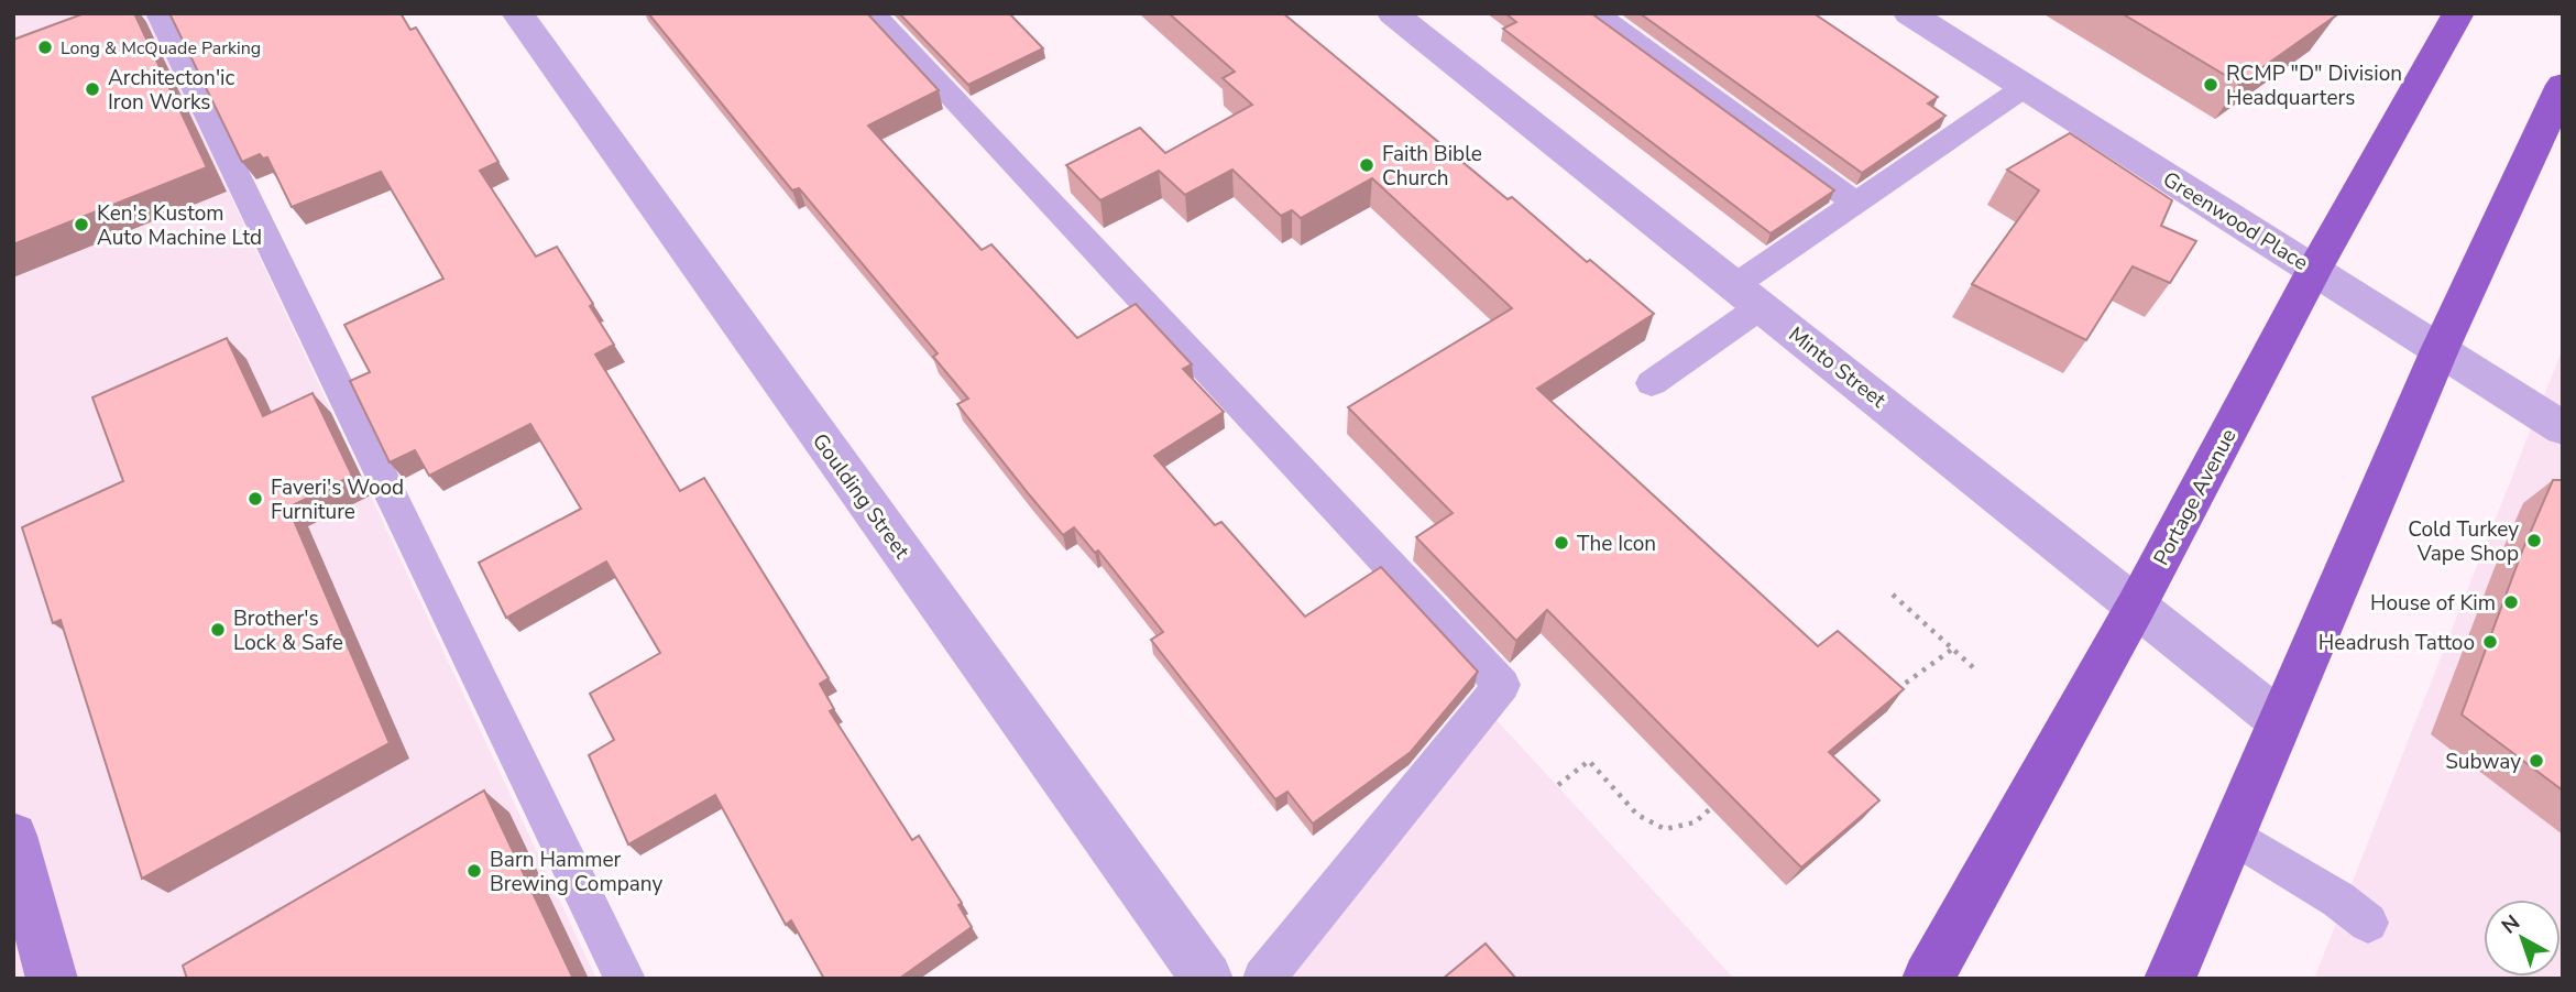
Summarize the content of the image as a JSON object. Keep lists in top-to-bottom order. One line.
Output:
{"streets":{"highway":["Portage Avenue"],"street":["Greenwood Place","Minto Street","Goulding Street"]},"crossings":[["Greenwood Place","Portage Avenue"],["Minto Street","Portage Avenue"]],"places":["Long & McQuade Parking","RCMP \"D\" Division Headquarters","Architecton'ic Iron Works","Faith Bible Church","Ken's Kustom Auto Machine Ltd","Faveri's Wood Furniture","Cold Turkey Vape Shop","The Icon","House of Kim","Brother's Lock & Safe","Headrush Tattoo","Subway","Barn Hammer Brewing Company"],"north":"top left"}
